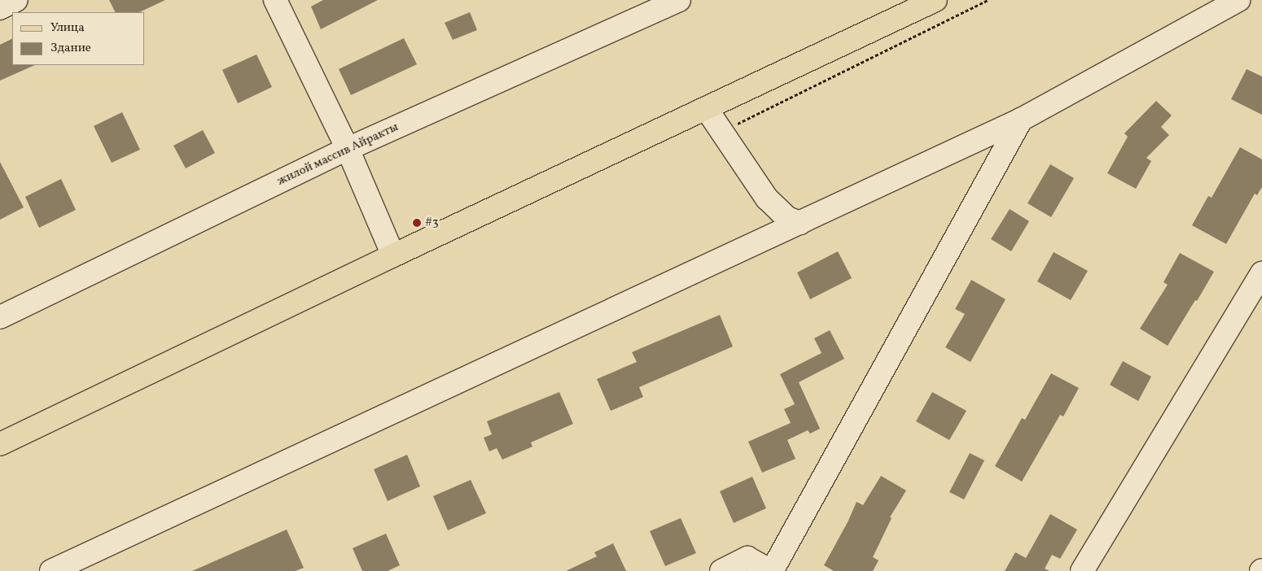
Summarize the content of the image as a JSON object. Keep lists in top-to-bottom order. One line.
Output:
{"streets":{"street":["жилой массив Айракты"]},"places":["#3"],"legend":["Улица","Здание"]}
